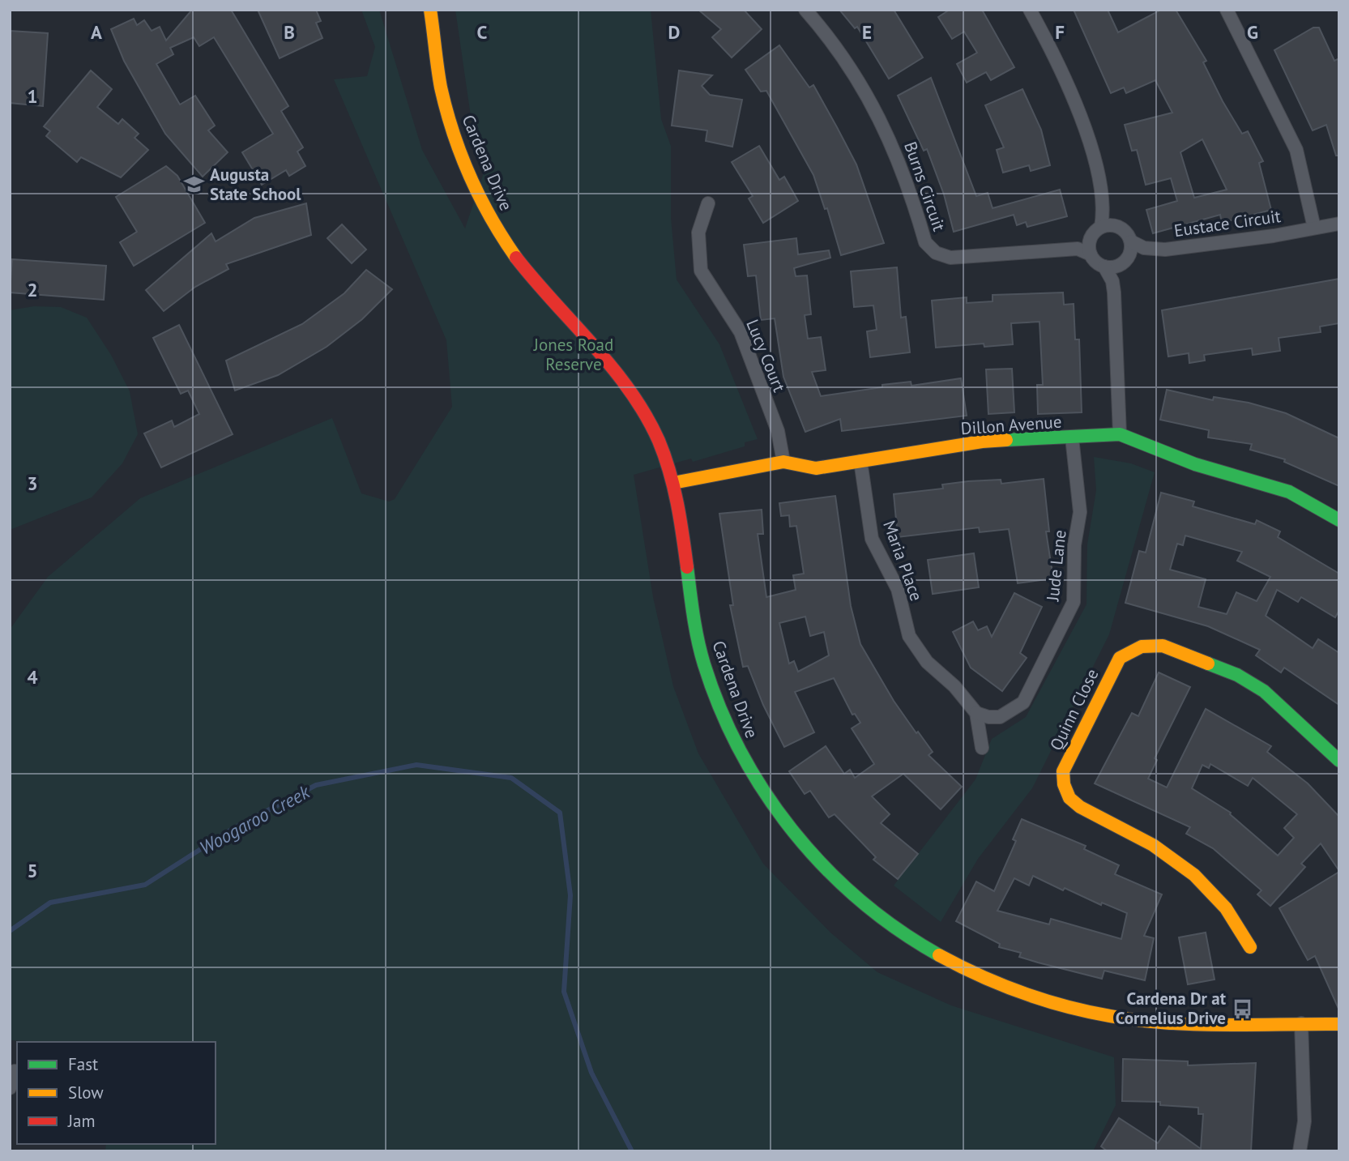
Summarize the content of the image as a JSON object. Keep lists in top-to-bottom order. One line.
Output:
{"streets":{"street":["Cardena Drive","Burns Circuit","Eustace Circuit","Lucy Court","Dillon Avenue","Maria Place","Jude Lane","Quinn Close"]},"crossings":[["Cardena Drive","Dillon Avenue"],["Lucy Court","Dillon Avenue"],["Dillon Avenue","Maria Place"],["Dillon Avenue","Jude Lane"],["Maria Place","Jude Lane"]],"water":["Woogaroo Creek"],"parks":["Jones Road Reserve"],"places":{"school or university":["Augusta State School"],"bus stop":["Cardena Dr at Cornelius Drive"]},"legend":["Fast","Slow","Jam"],"grid":{"columns":["A","B","C","D","E","F","G"],"rows":["1","2","3","4","5"]}}
